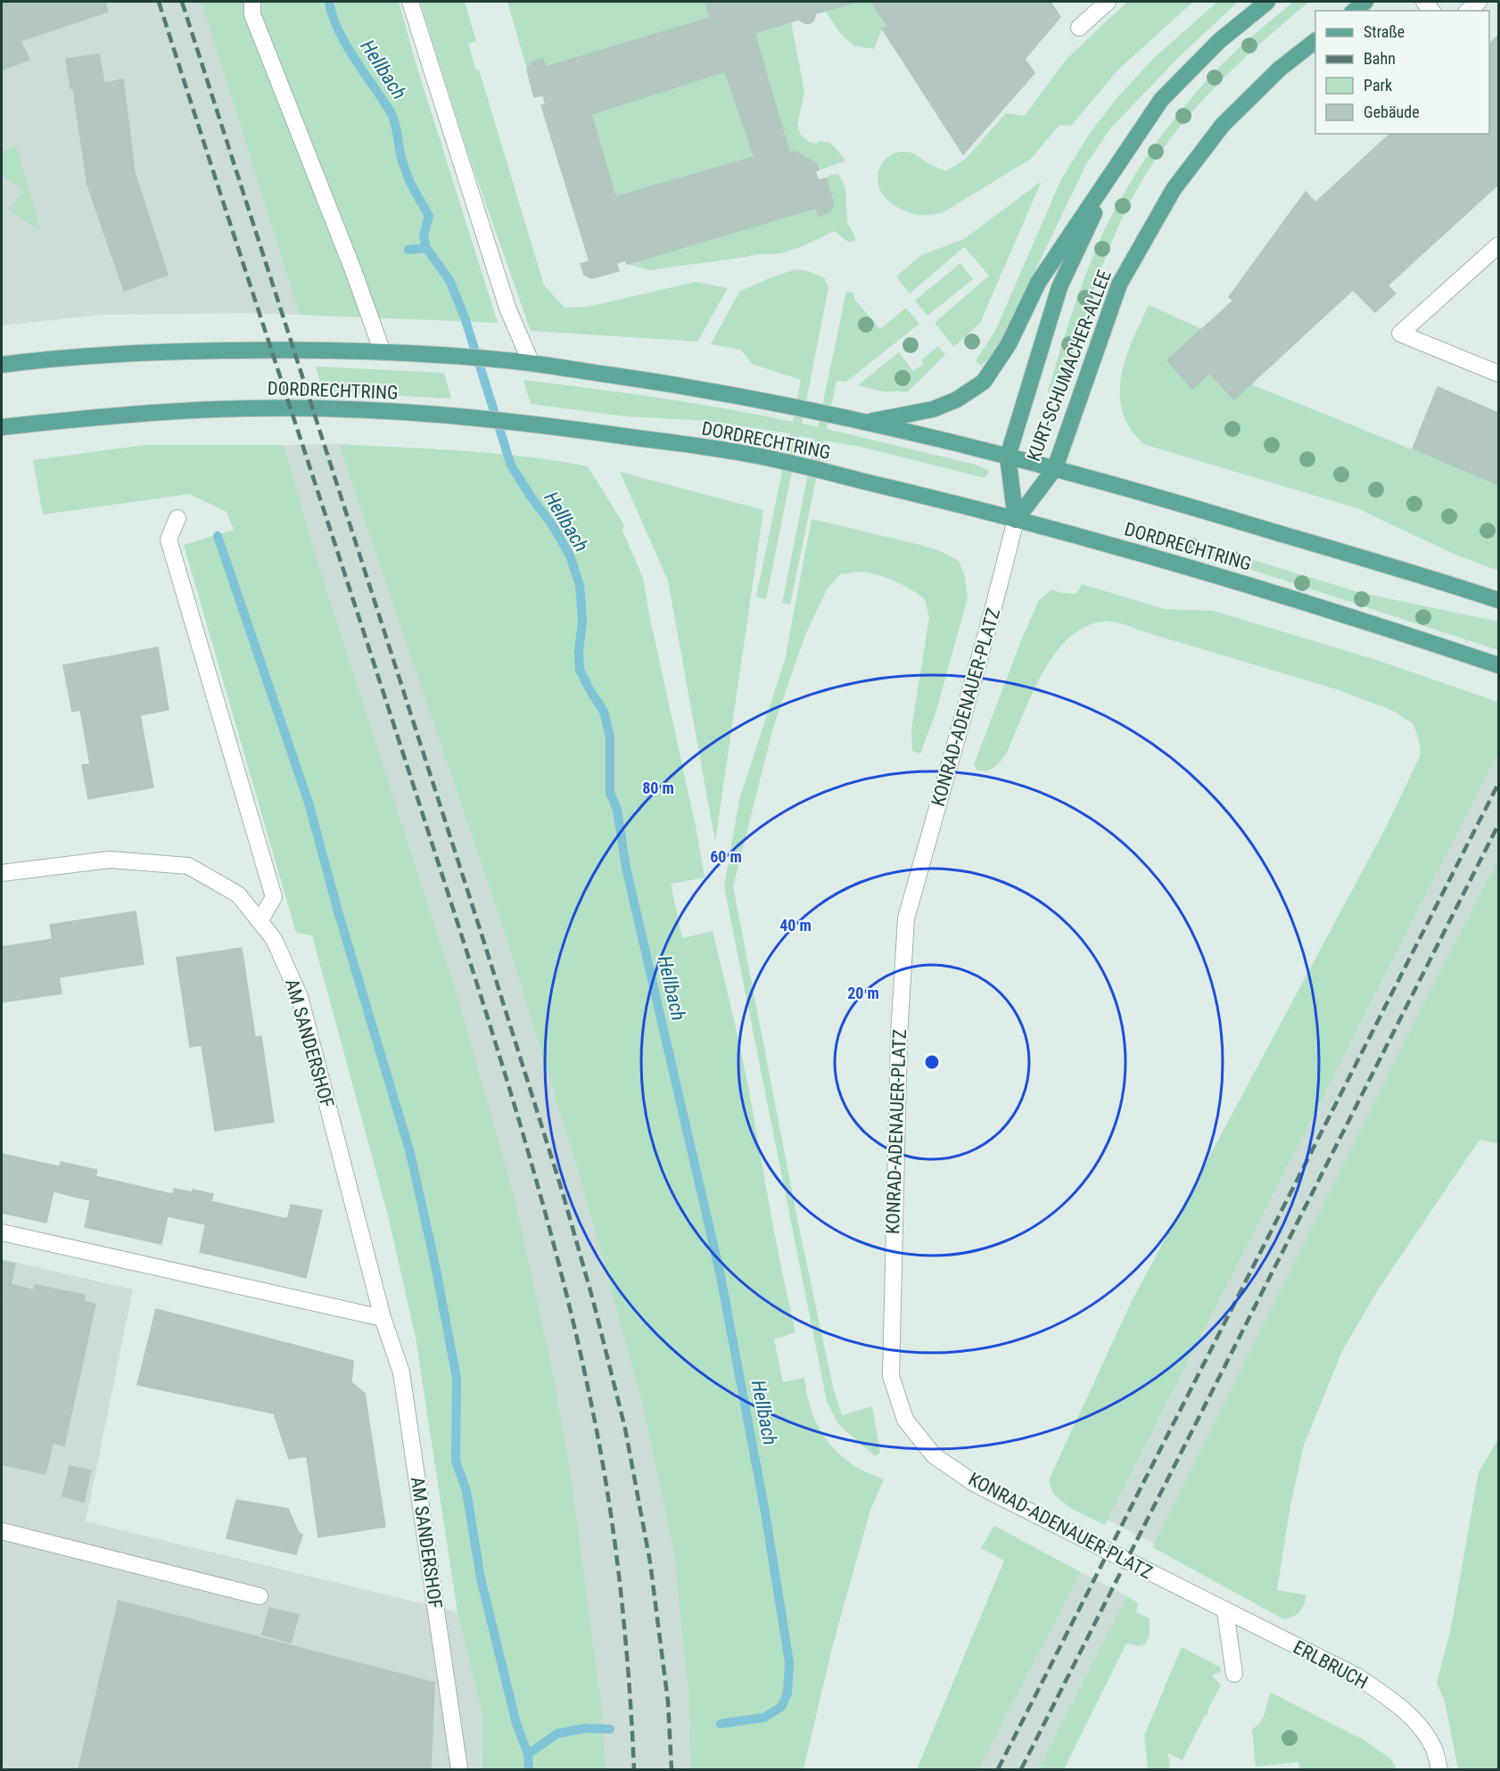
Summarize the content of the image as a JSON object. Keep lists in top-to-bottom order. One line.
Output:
{"streets":{"main road":["KURT-SCHUMACHER-ALLEE","DORDRECHTRING"],"street":["KONRAD-ADENAUER-PLATZ","AM SANDERSHOF","ERLBRUCH"]},"crossings":[["KURT-SCHUMACHER-ALLEE","DORDRECHTRING"],["KURT-SCHUMACHER-ALLEE","KONRAD-ADENAUER-PLATZ"],["DORDRECHTRING","KONRAD-ADENAUER-PLATZ"],["KONRAD-ADENAUER-PLATZ","ERLBRUCH"]],"water":["Hellbach"],"legend":["Straße","Bahn","Park","Gebäude"],"rings":["80 m","60 m","40 m","20 m"]}
